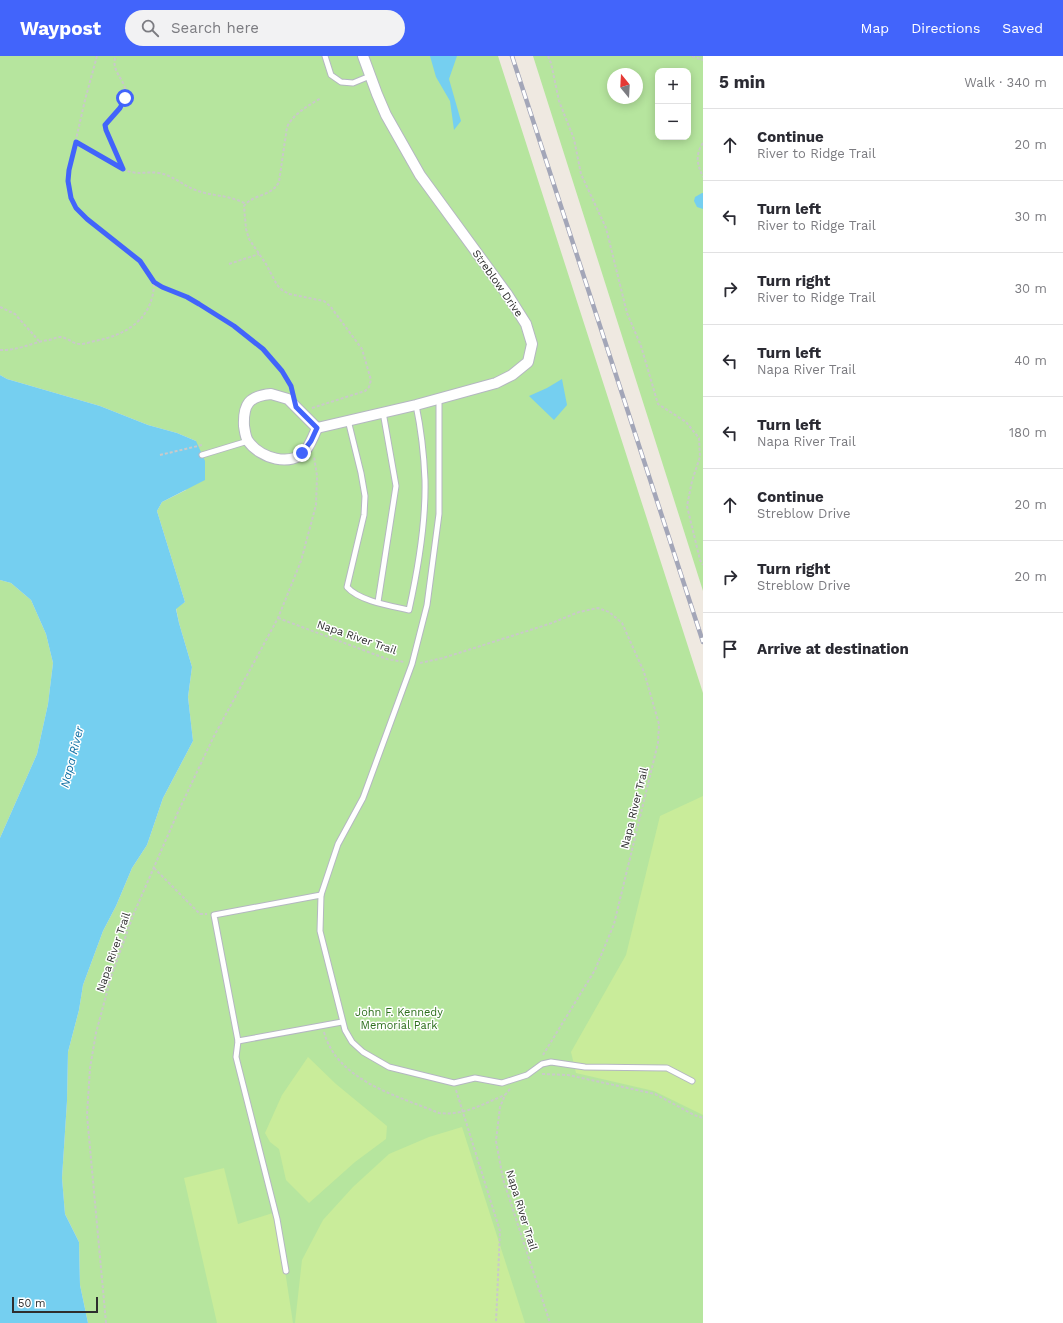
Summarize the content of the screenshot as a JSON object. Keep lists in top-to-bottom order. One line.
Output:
{"streets":{"street":["Streblow Drive"],"path":["Napa River Trail"]},"crossings":[["Streblow Drive","Napa River Trail"]],"water":["Napa River"],"parks":["John F. Kennedy Memorial Park"],"scale_bar":"50 m","north":"top","page":{"header":"Waypost","search":"Search here","nav":["Map","Directions","Saved"],"heading":["5 min","Walk · 340 m"],"map_buttons":["+","−"],"list":[["Continue","River to Ridge Trail","20 m"],["Turn left","River to Ridge Trail","30 m"],["Turn right","River to Ridge Trail","30 m"],["Turn left","Napa River Trail","40 m"],["Turn left","Napa River Trail","180 m"],["Continue","Streblow Drive","20 m"],["Turn right","Streblow Drive","20 m"],"Arrive at destination"],"scale":"50 m"}}
